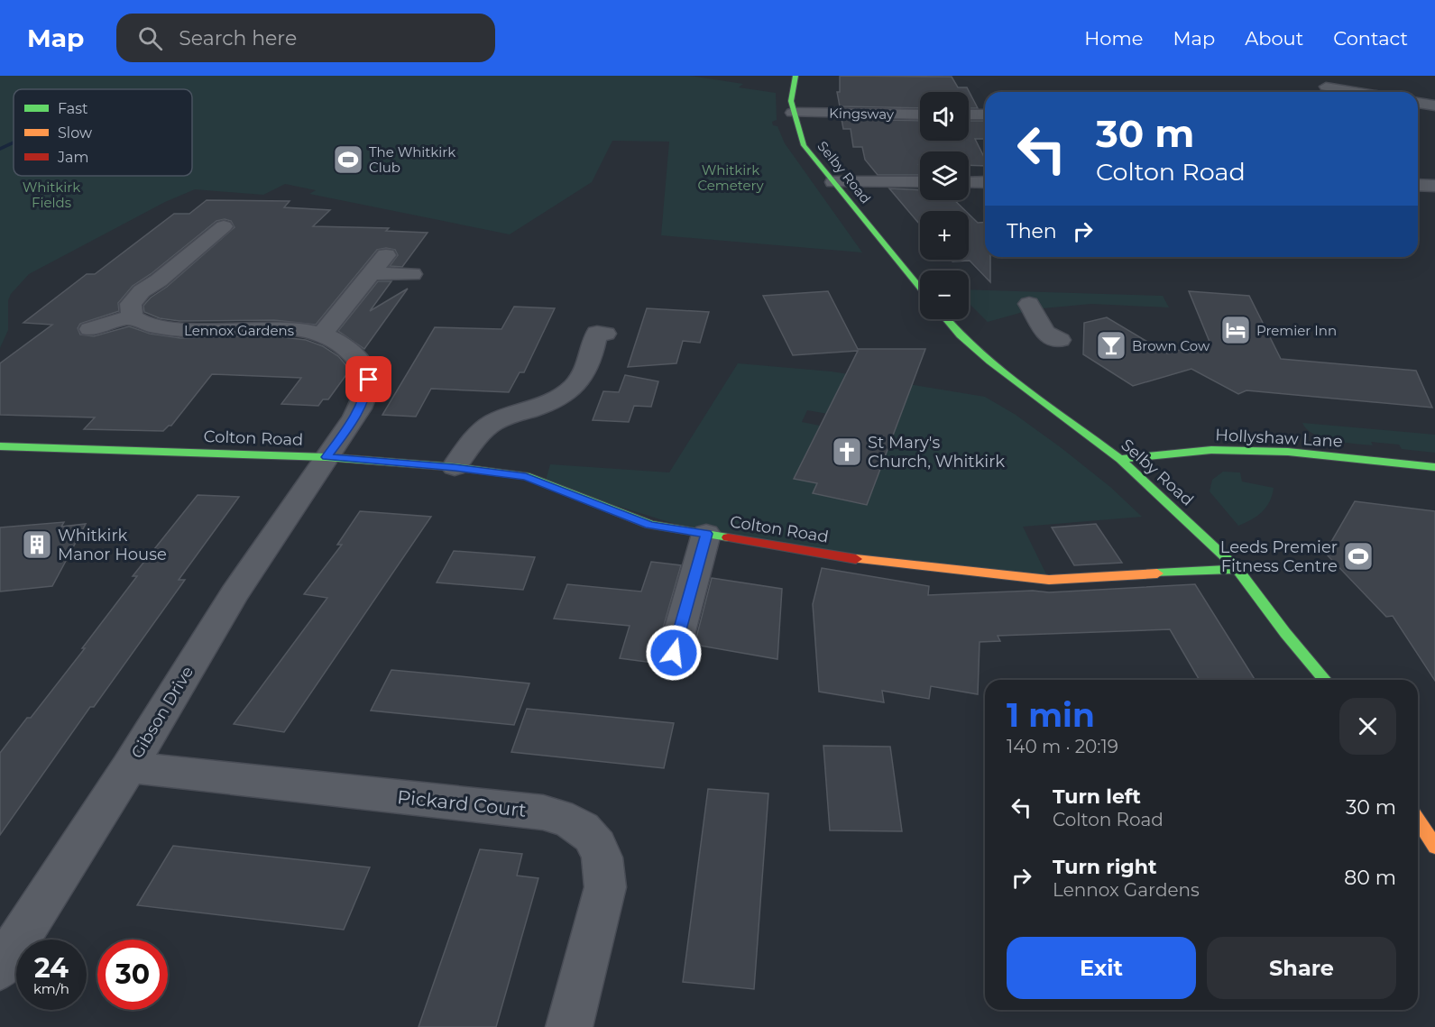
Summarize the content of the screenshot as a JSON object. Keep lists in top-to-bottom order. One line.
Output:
{"streets":{"main road":["Selby Road","Colton Road","Hollyshaw Lane"],"street":["Kingsway","Lennox Gardens","Gibson Drive","Pickard Court"]},"crossings":[["Kingsway","Selby Road"],["Selby Road","Colton Road"],["Selby Road","Hollyshaw Lane"],["Lennox Gardens","Colton Road"],["Lennox Gardens","Gibson Drive"],["Colton Road","Gibson Drive"],["Gibson Drive","Pickard Court"]],"parks":["Whitkirk Cemetery","Whitkirk Fields"],"places":{"sports":["The Whitkirk Club","Leeds Premier Fitness Centre"],"hotel":["Premier Inn"],"bar":["Brown Cow"],"church":["St Mary's Church, Whitkirk"],"building":["Whitkirk Manor House"]},"legend":["Fast","Slow","Jam"],"page":{"header":"Map","search":"Search here","nav":["Home","Map","About","Contact"],"map_buttons":["+","−"],"turn":["30 m","Colton Road"],"then":"Then","heading":["1 min","140 m · 20:19"],"list":[{"name":"Turn left","note":"Colton Road","value":"30 m"},{"name":"Turn right","note":"Lennox Gardens","value":"80 m"}],"buttons":["Exit","Share"],"speed":"24 km/h","limit":"30"}}
